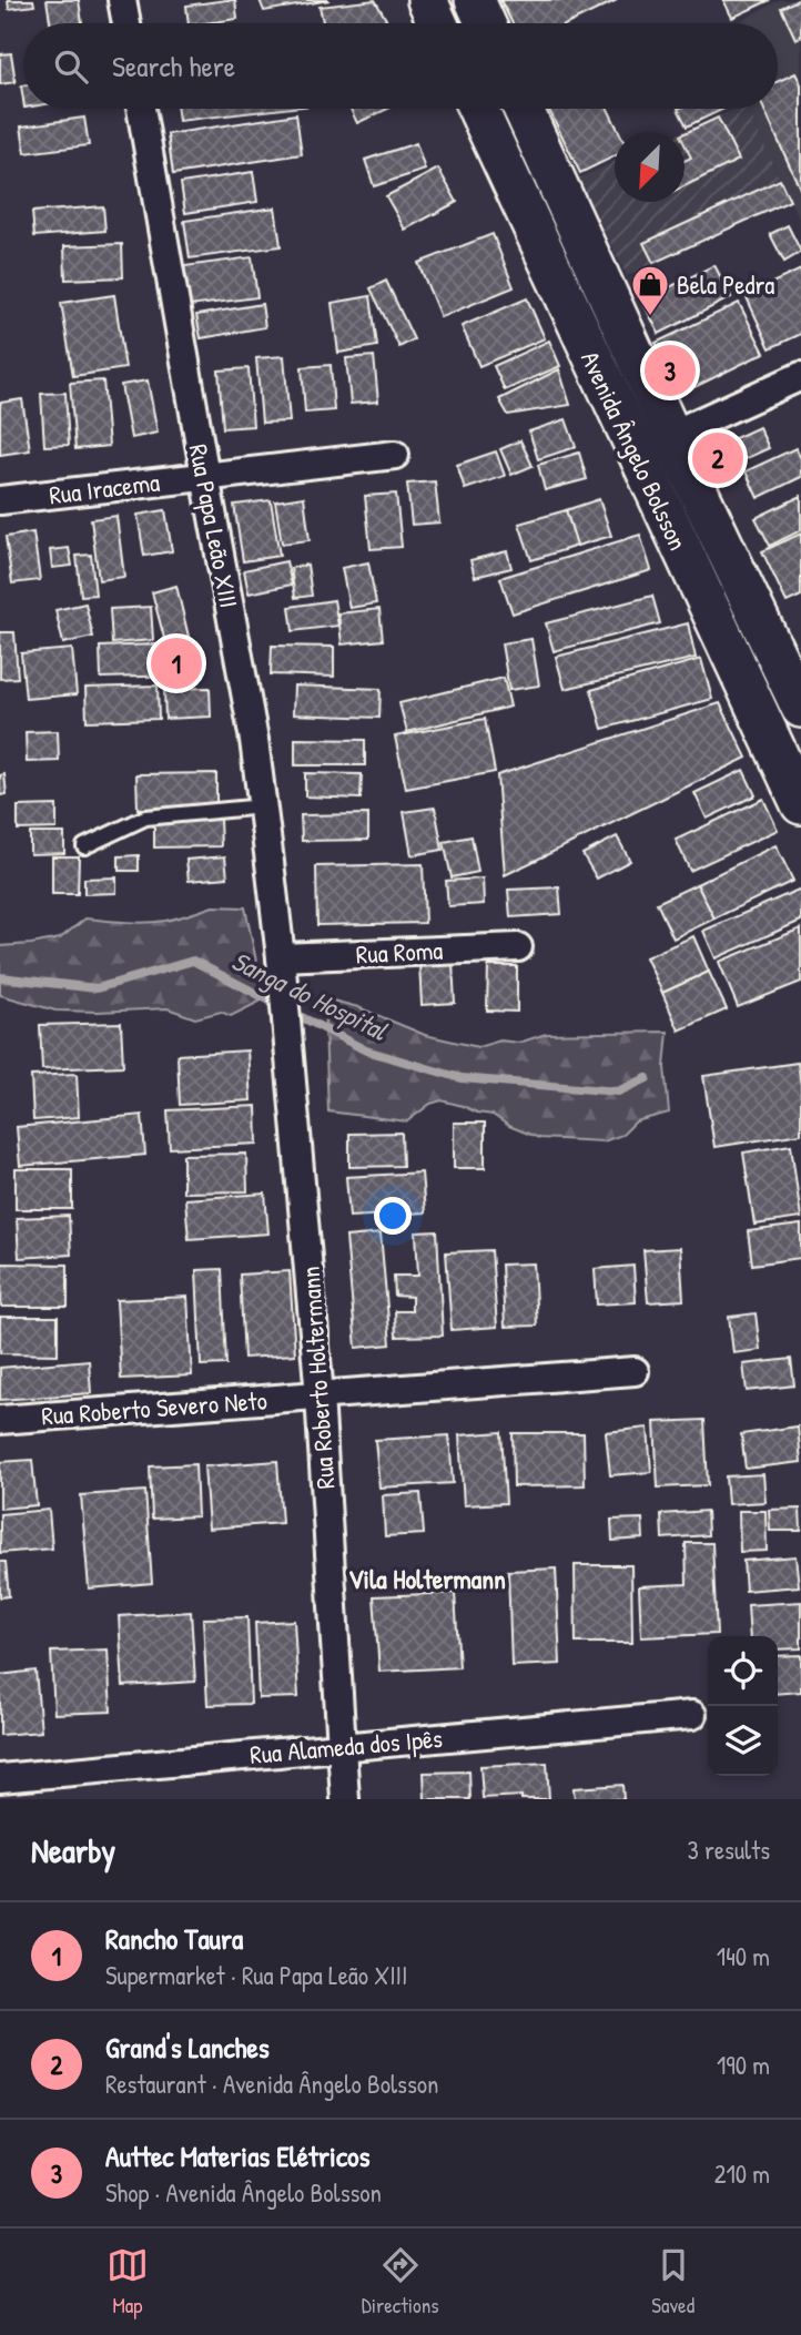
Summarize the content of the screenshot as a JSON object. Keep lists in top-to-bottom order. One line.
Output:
{"streets":{"main road":["Avenida Ângelo Bolsson"],"street":["Rua Iracema","Rua Papa Leão XIII","Rua Roma","Rua Roberto Holtermann","Rua Roberto Severo Neto","Rua Alameda dos Ipês"]},"crossings":[["Rua Iracema","Rua Papa Leão XIII"],["Rua Papa Leão XIII","Rua Roma"],["Rua Papa Leão XIII","Rua Roberto Holtermann"],["Rua Roma","Rua Roberto Holtermann"],["Rua Roberto Holtermann","Rua Roberto Severo Neto"],["Rua Roberto Holtermann","Rua Alameda dos Ipês"]],"districts":["Vila Holtermann"],"water":["Sanga do Hospital"],"places":{"shop":["Bela Pedra"]},"north":"bottom left","page":{"search":"Search here","pins":["3","2","1"],"heading":["Nearby","3 results"],"list":[{"mark":"1","name":"Rancho Taura","note":"Supermarket · Rua Papa Leão XIII","value":"140 m"},{"mark":"2","name":"Grand's Lanches","note":"Restaurant · Avenida Ângelo Bolsson","value":"190 m"},{"mark":"3","name":"Auttec Materias Elétricos","note":"Shop · Avenida Ângelo Bolsson","value":"210 m"}],"nav":["Map","Directions","Saved"]}}
